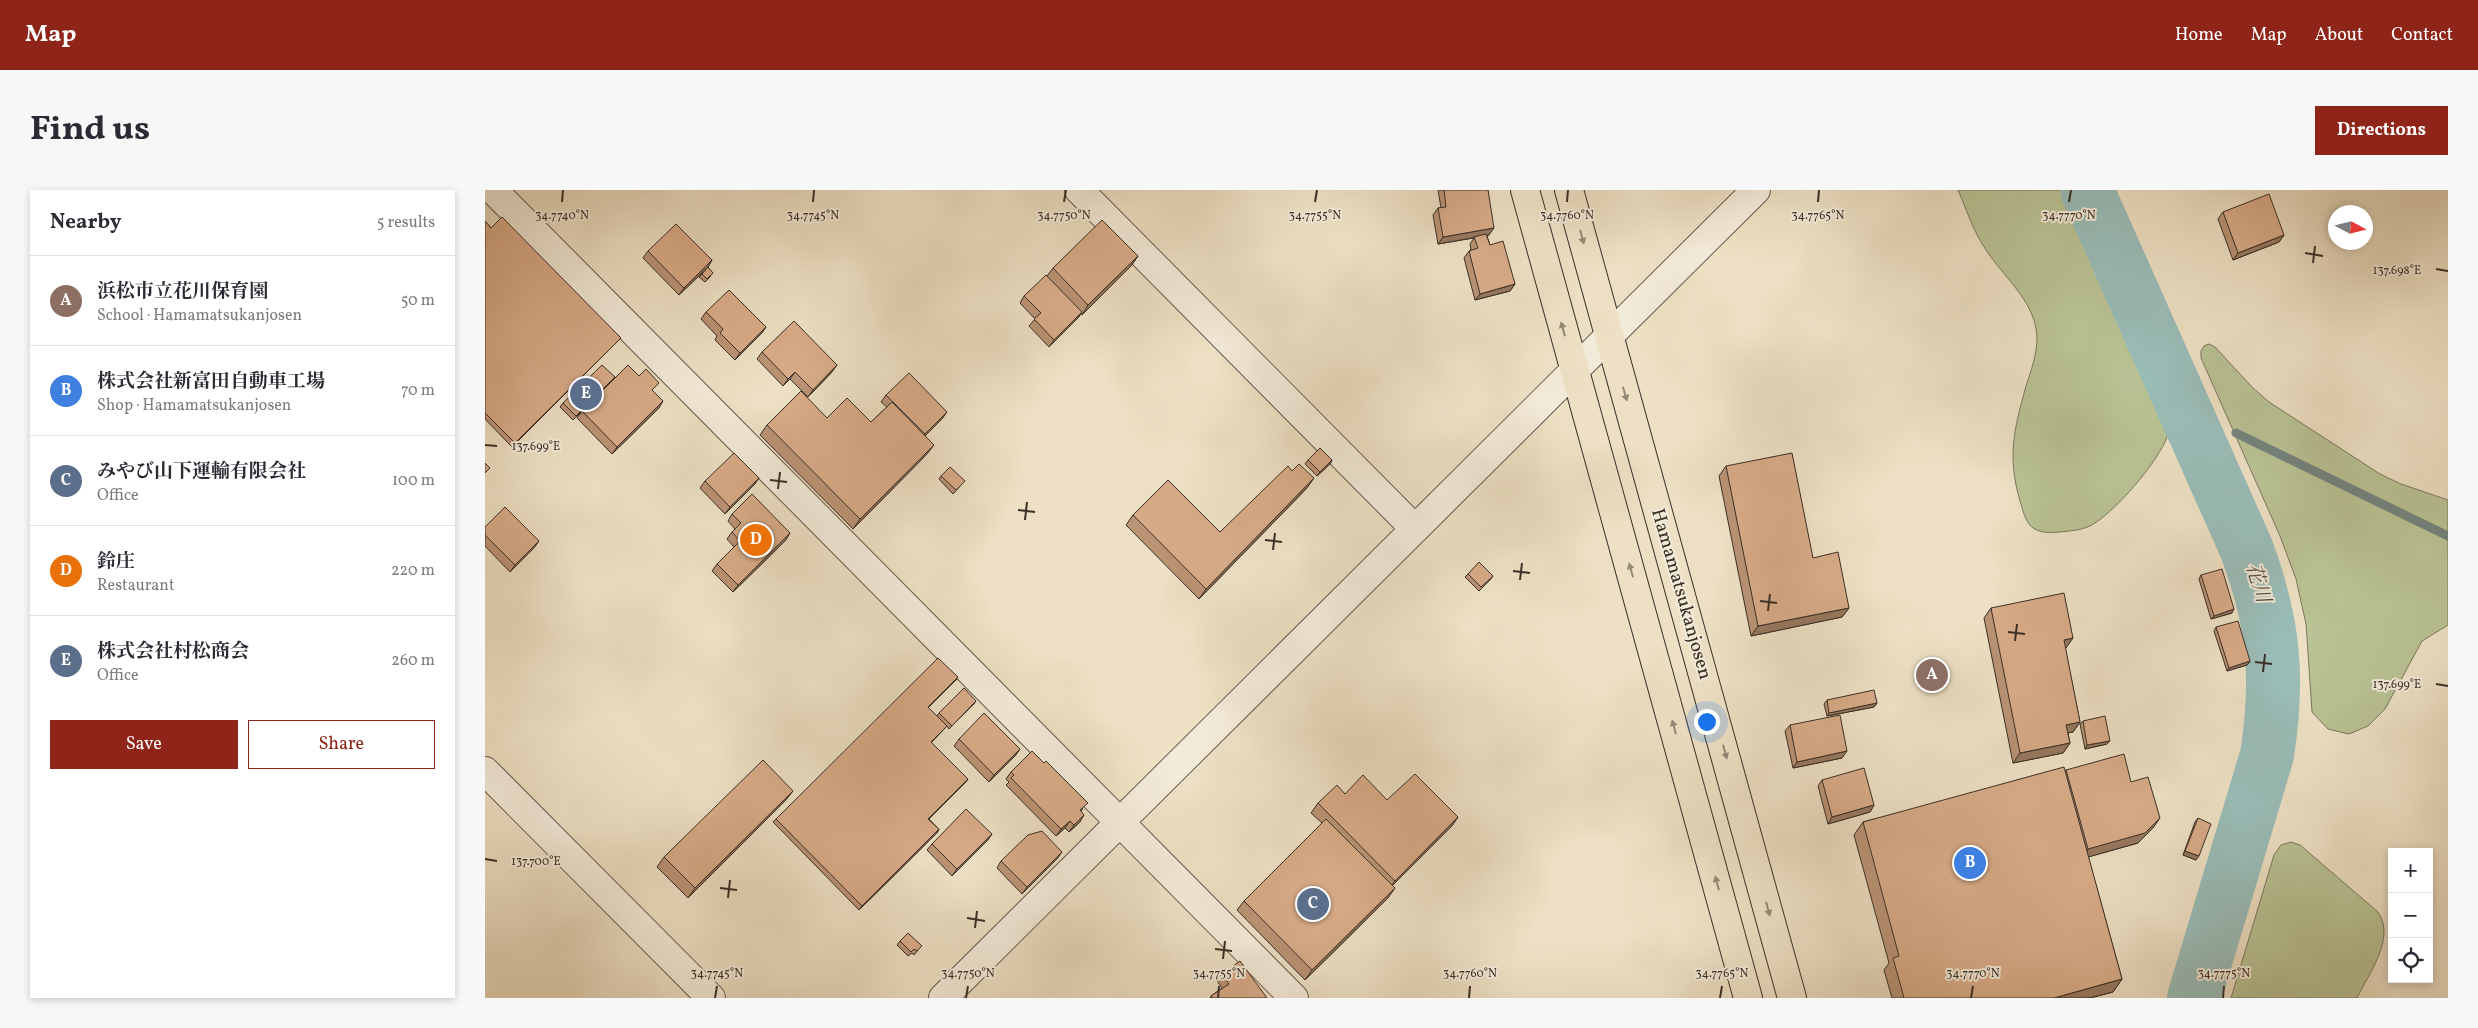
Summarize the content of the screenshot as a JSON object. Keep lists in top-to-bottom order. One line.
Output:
{"streets":{"main road":["Hamamatsukanjosen"]},"water":["花川"],"north":"right","page":{"header":"Map","nav":["Home","Map","About","Contact"],"title":"Find us","buttons":["Directions",["Save","Share"]],"heading":["Nearby","5 results"],"list":[{"mark":"A","name":"浜松市立花川保育園","note":"School · Hamamatsukanjosen","value":"50 m"},{"mark":"B","name":"株式会社新富田自動車工場","note":"Shop · Hamamatsukanjosen","value":"70 m"},{"mark":"C","name":"みやび山下運輸有限会社","note":"Office","value":"100 m"},{"mark":"D","name":"鈴庄","note":"Restaurant","value":"220 m"},{"mark":"E","name":"株式会社村松商会","note":"Office","value":"260 m"}],"pins":["E","D","A","B","C"],"map_buttons":["+","−"]},"coordinates":["34.7740°N","34.7745°N","34.7750°N","34.7755°N","34.7760°N","34.7765°N","34.7770°N","137.698°E","137.699°E","137.700°E","34.7775°N"]}
